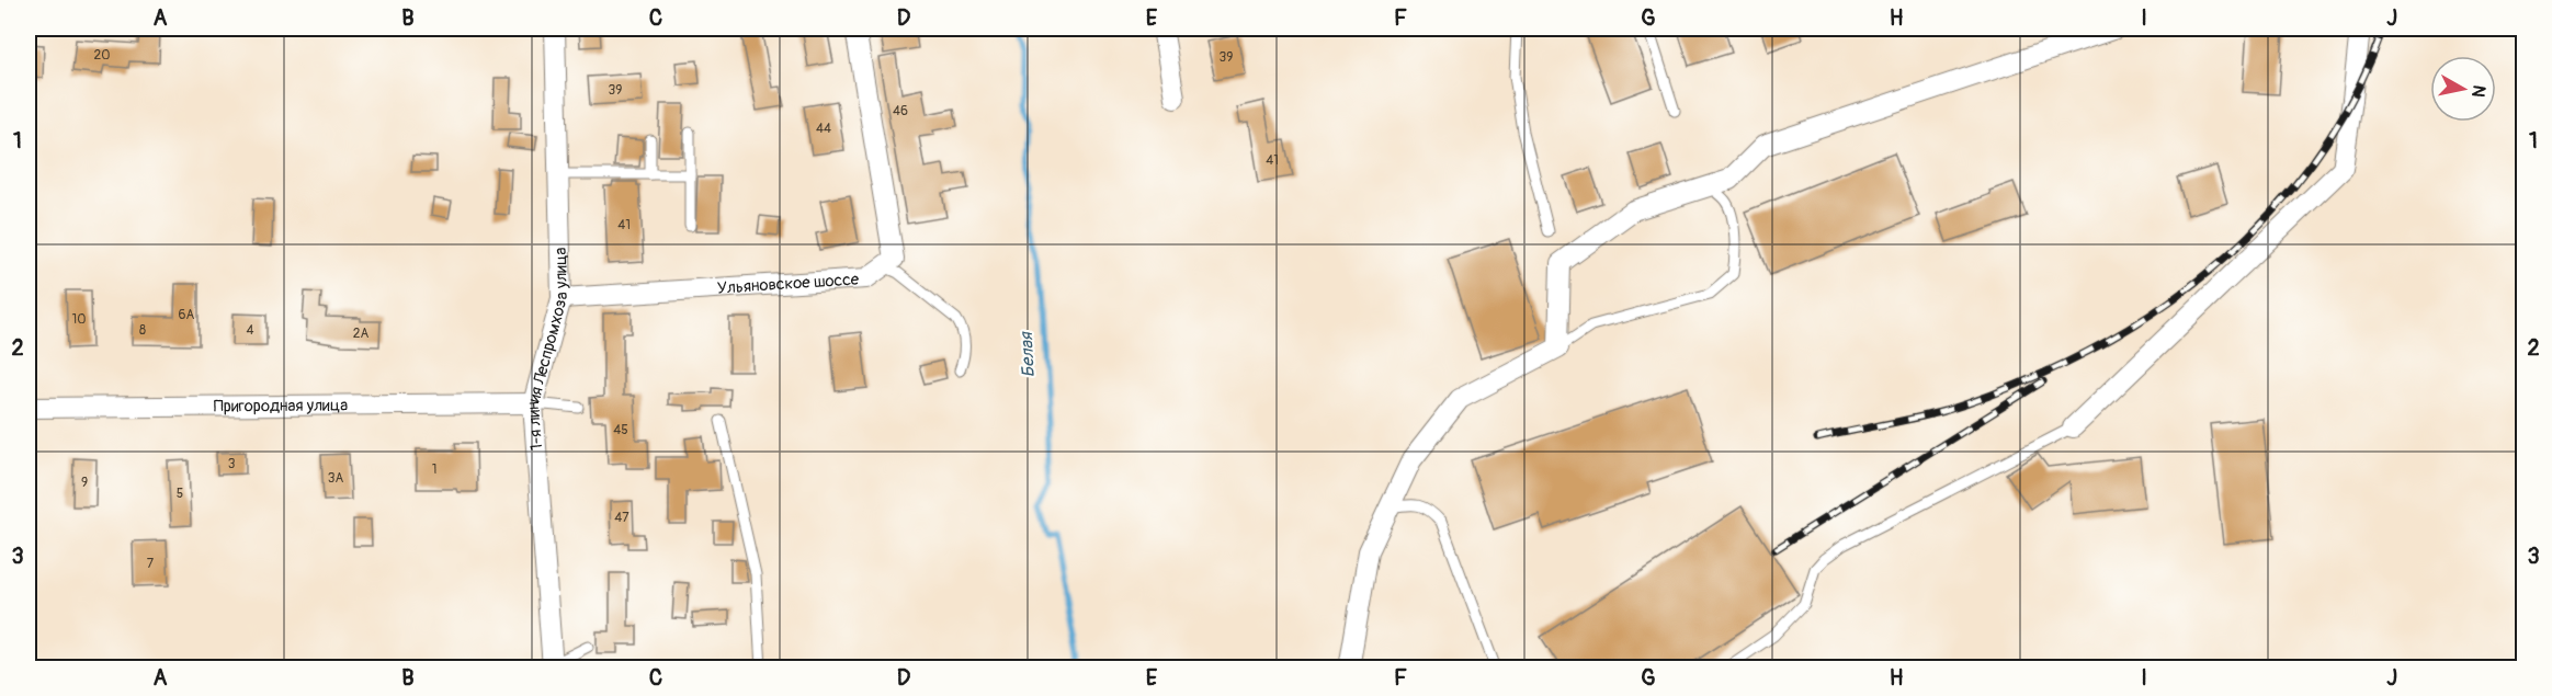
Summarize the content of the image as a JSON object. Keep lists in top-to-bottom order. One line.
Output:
{"streets":{"street":["Ульяновское шоссе","1-я линия Леспромхоза улица","Пригородная улица"]},"crossings":[["Ульяновское шоссе","1-я линия Леспромхоза улица"],["1-я линия Леспромхоза улица","Пригородная улица"]],"water":["Белая"],"house_numbers":["20","39","39","46","44","41","41","6А","10","8","4","2А","45","3","1","3А","9","5","47","7"],"north":"right","grid":{"columns":["A","B","C","D","E","F","G","H","I","J"],"rows":["1","2","3"]}}
